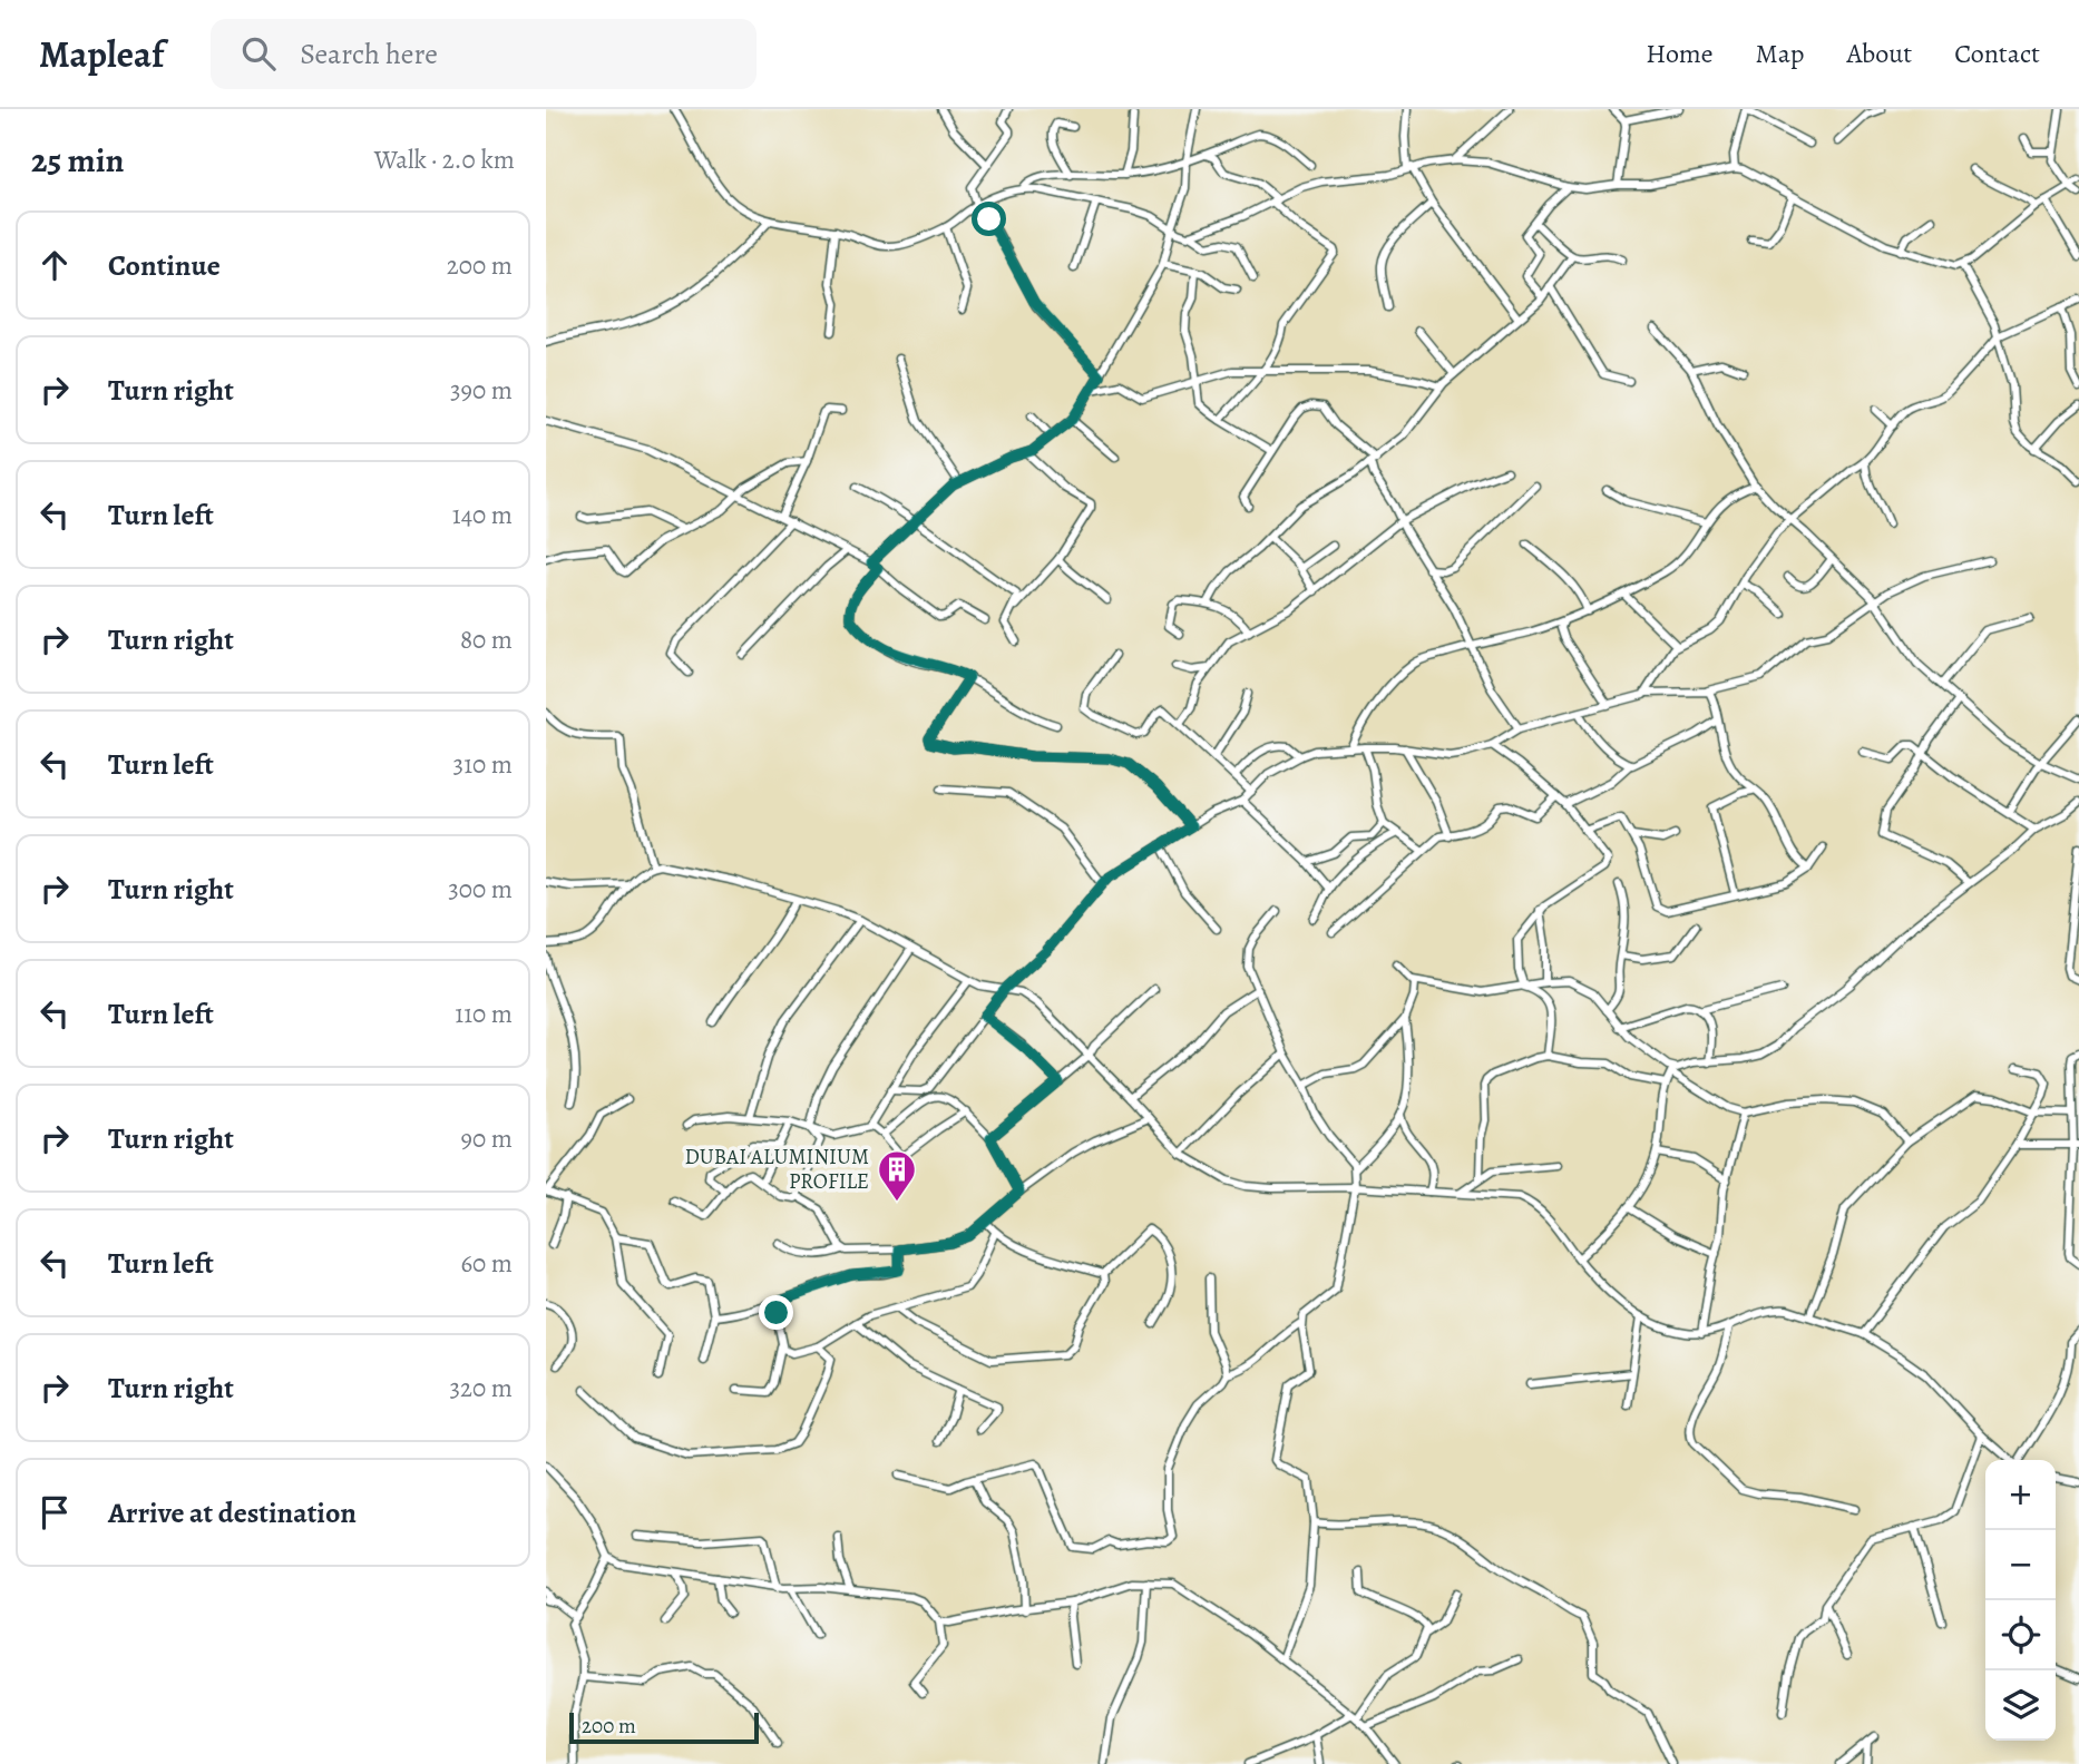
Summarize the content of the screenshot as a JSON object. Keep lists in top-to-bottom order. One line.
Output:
{"places":{"building":["DUBAI ALUMINIUM PROFILE"]},"scale_bar":"200 m","page":{"header":"Mapleaf","search":"Search here","nav":["Home","Map","About","Contact"],"heading":["25 min","Walk · 2.0 km"],"list":[["Continue","200 m"],["Turn right","390 m"],["Turn left","140 m"],["Turn right","80 m"],["Turn left","310 m"],["Turn right","300 m"],["Turn left","110 m"],["Turn right","90 m"],["Turn left","60 m"],["Turn right","320 m"],"Arrive at destination"],"map_buttons":["+","−"],"scale":"200 m"}}
